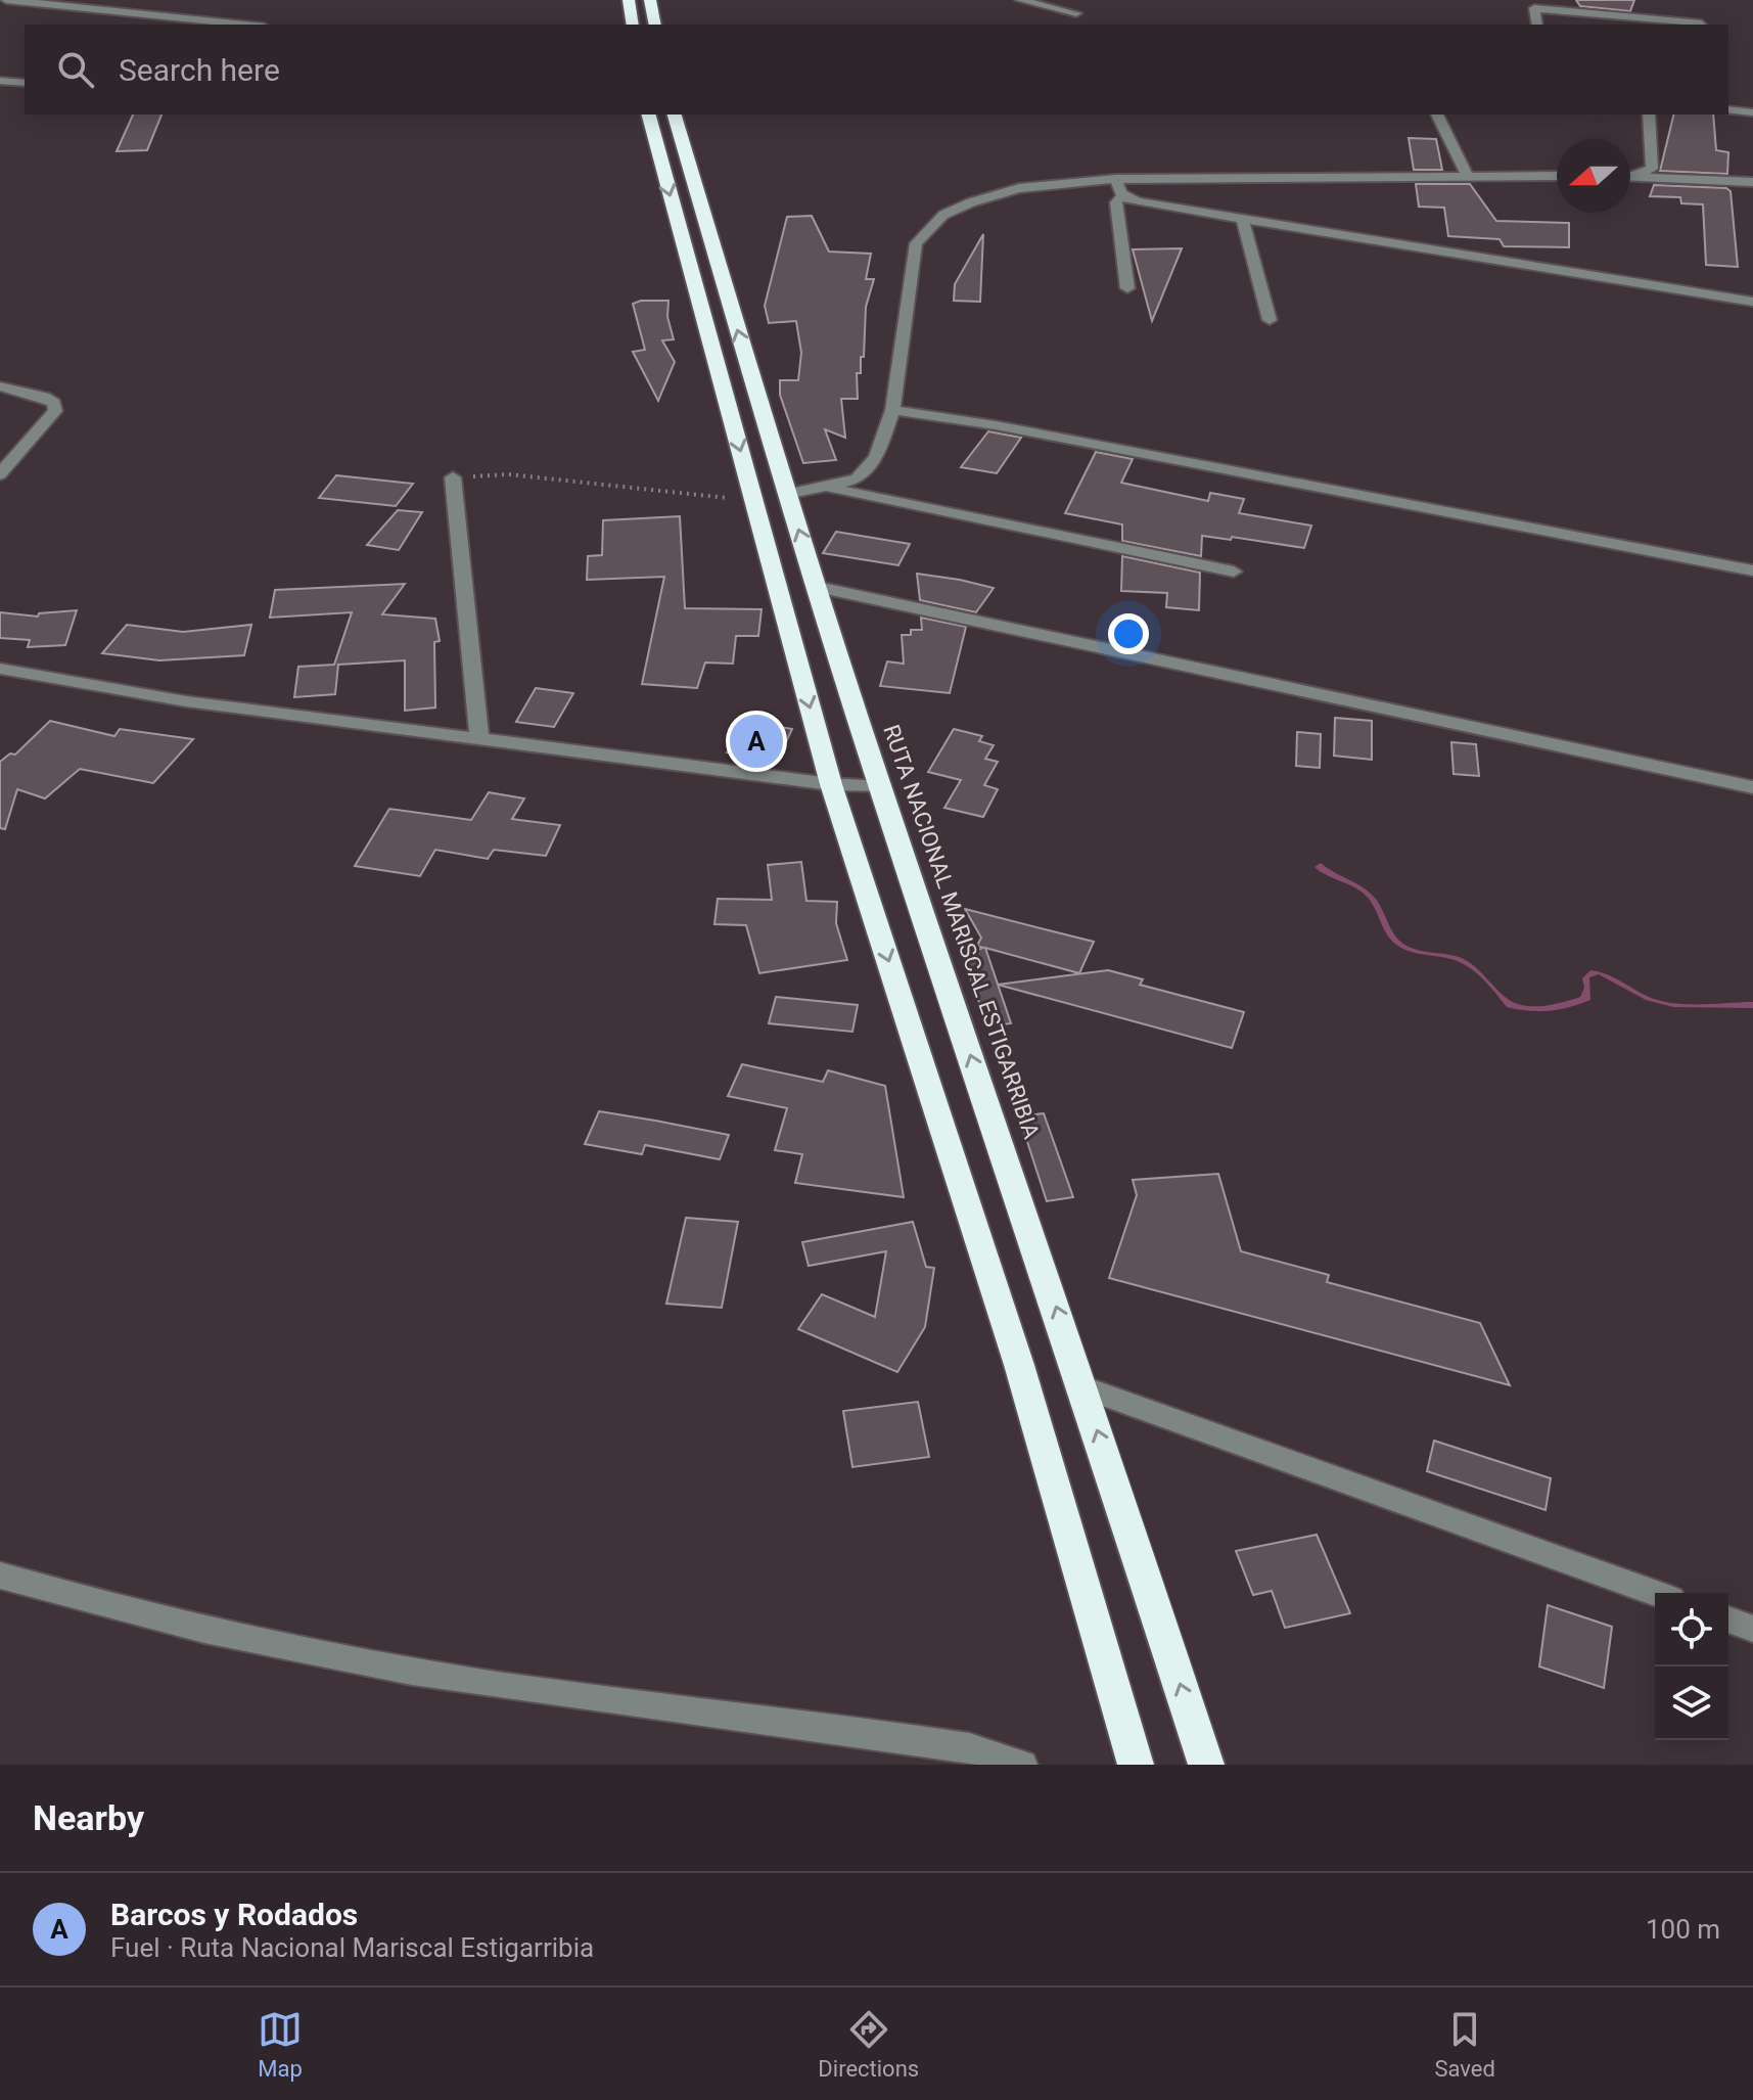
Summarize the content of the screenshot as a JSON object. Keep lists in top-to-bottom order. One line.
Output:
{"streets":{"highway":["RUTA NACIONAL MARISCAL ESTIGARRIBIA"]},"north":"left","page":{"search":"Search here","pins":"A","heading":"Nearby","list":[{"mark":"A","name":"Barcos y Rodados","note":"Fuel · Ruta Nacional Mariscal Estigarribia","value":"100 m"}],"nav":["Map","Directions","Saved"]}}
